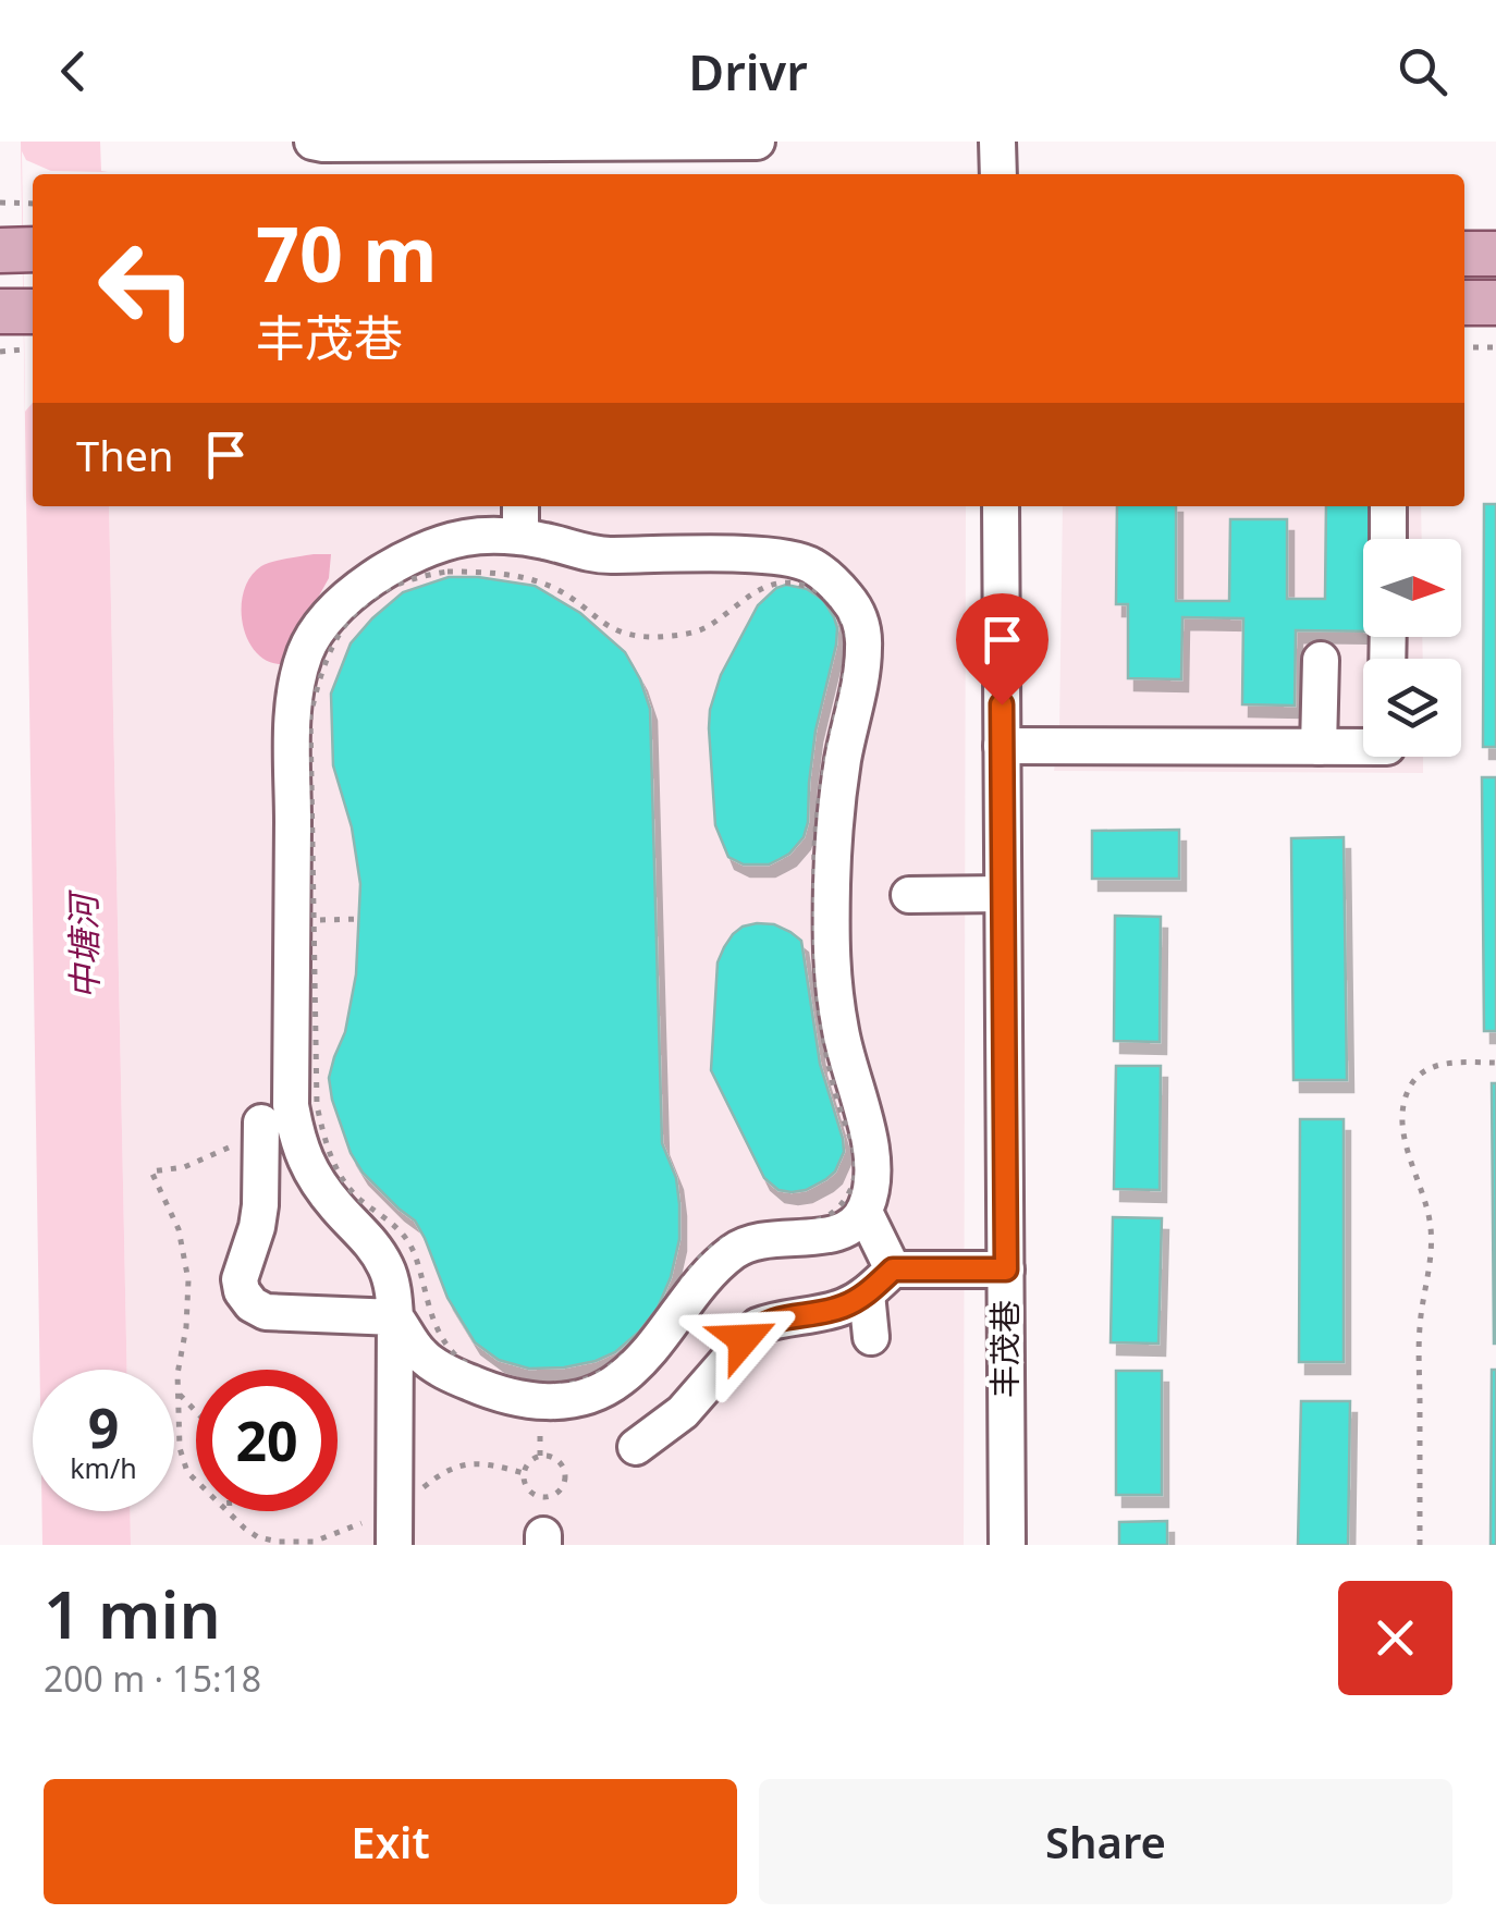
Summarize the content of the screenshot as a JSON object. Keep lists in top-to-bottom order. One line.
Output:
{"streets":{"street":["丰茂巷"]},"water":["中塘河"],"north":"right","page":{"header":"Drivr","turn":["70 m","丰茂巷"],"then":"Then","speed":"9 km/h","limit":"20","heading":["1 min","200 m · 15:18"],"buttons":["Exit","Share"]}}
